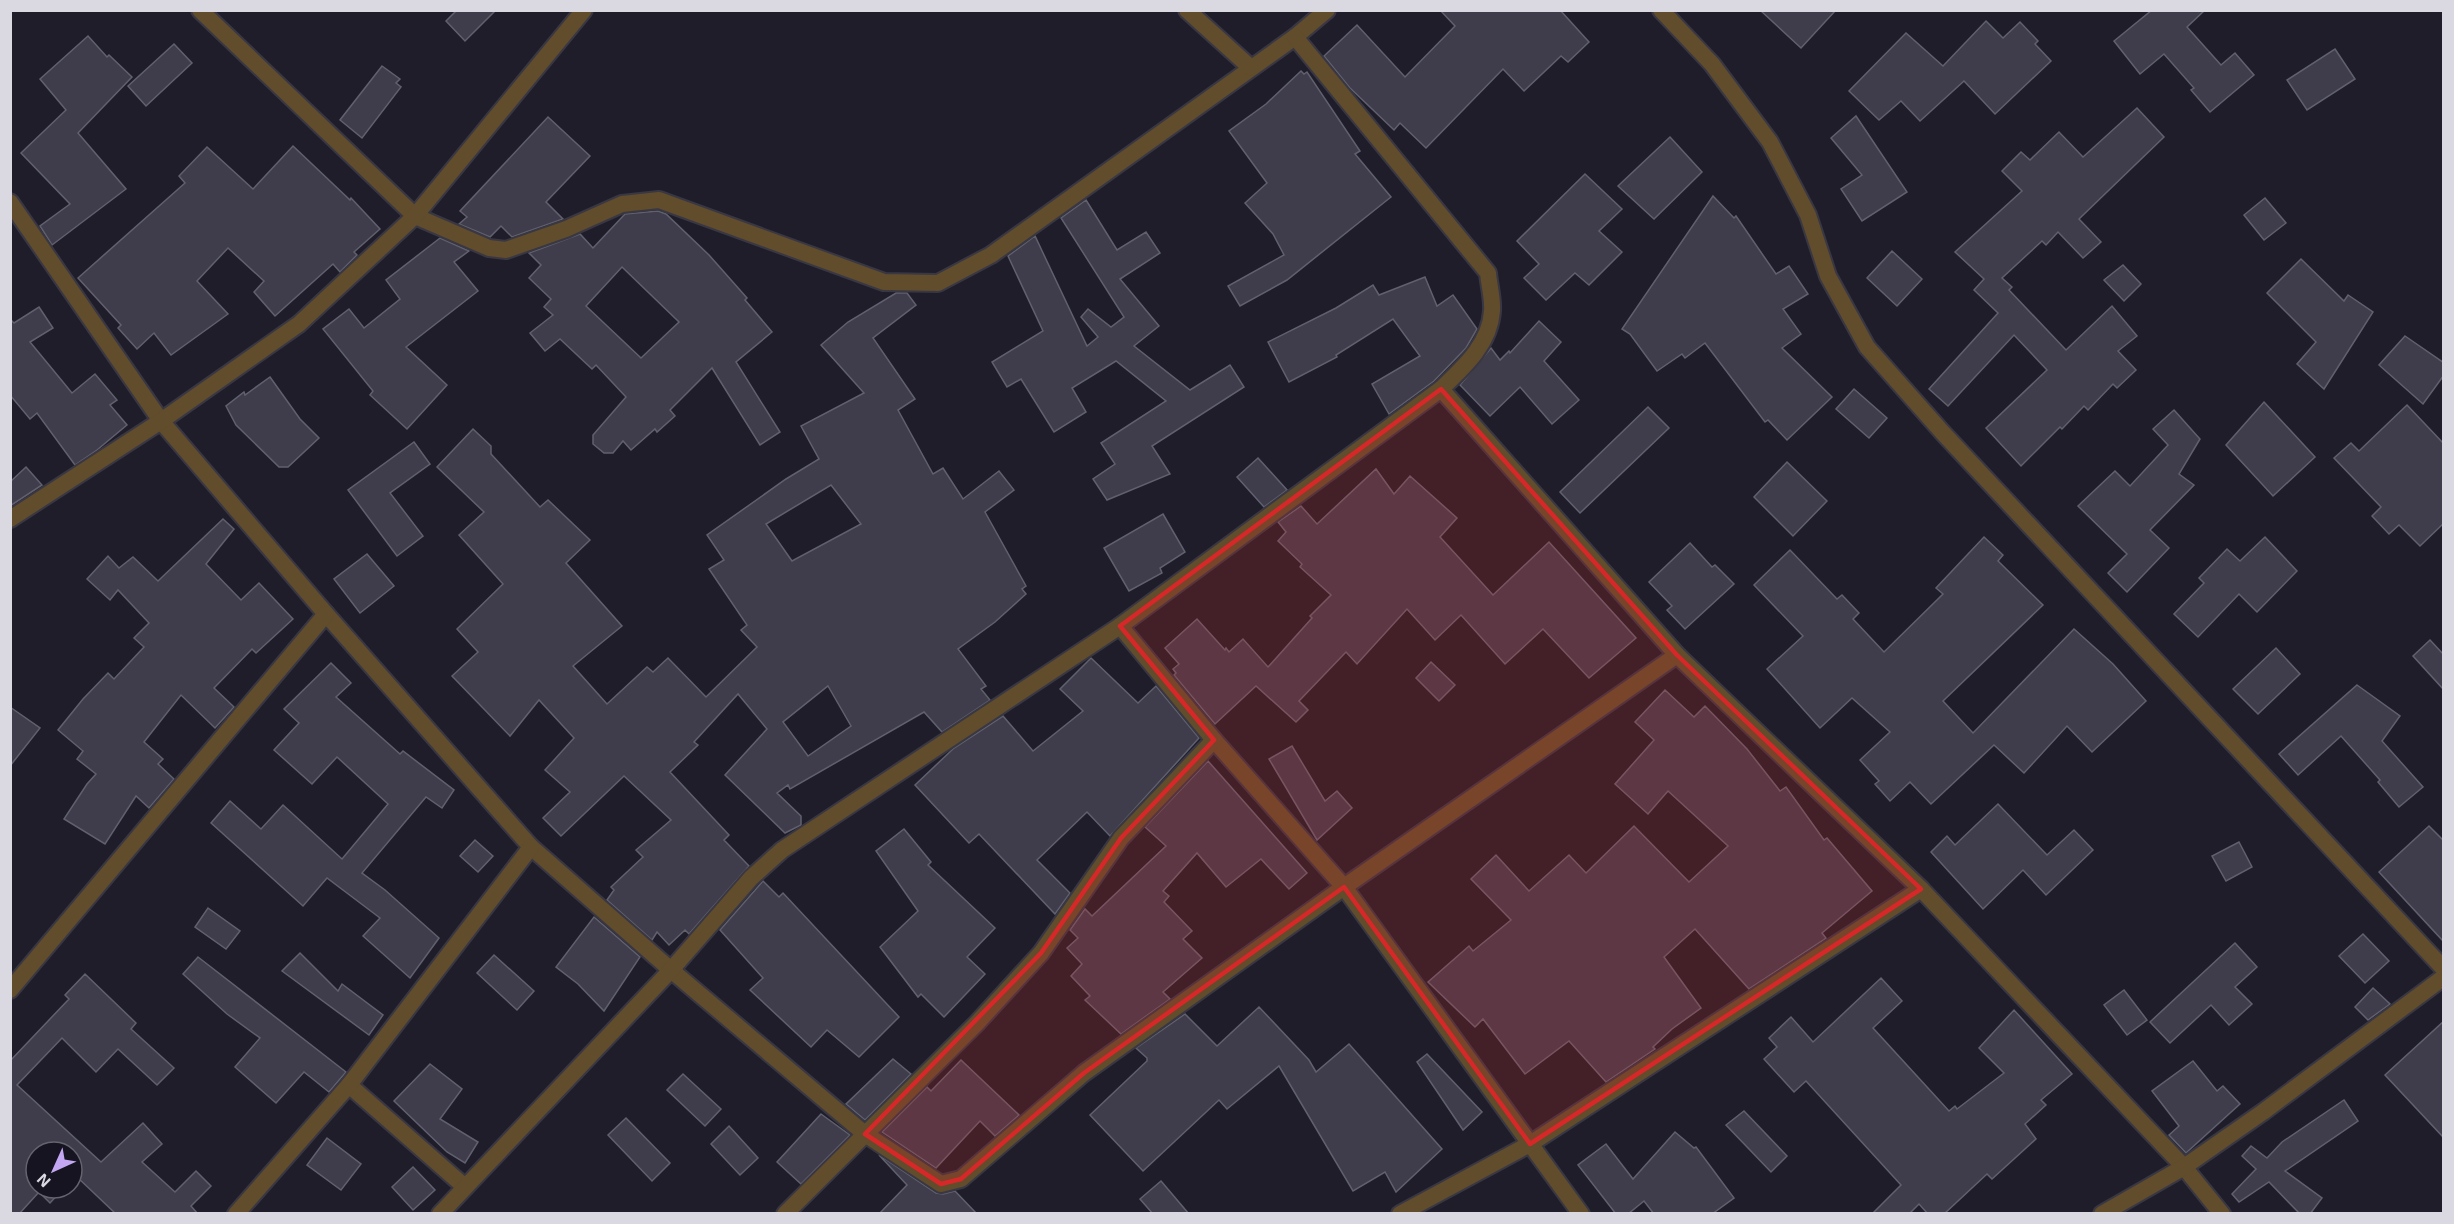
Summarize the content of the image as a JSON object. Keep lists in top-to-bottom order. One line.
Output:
{"north":"bottom left"}
